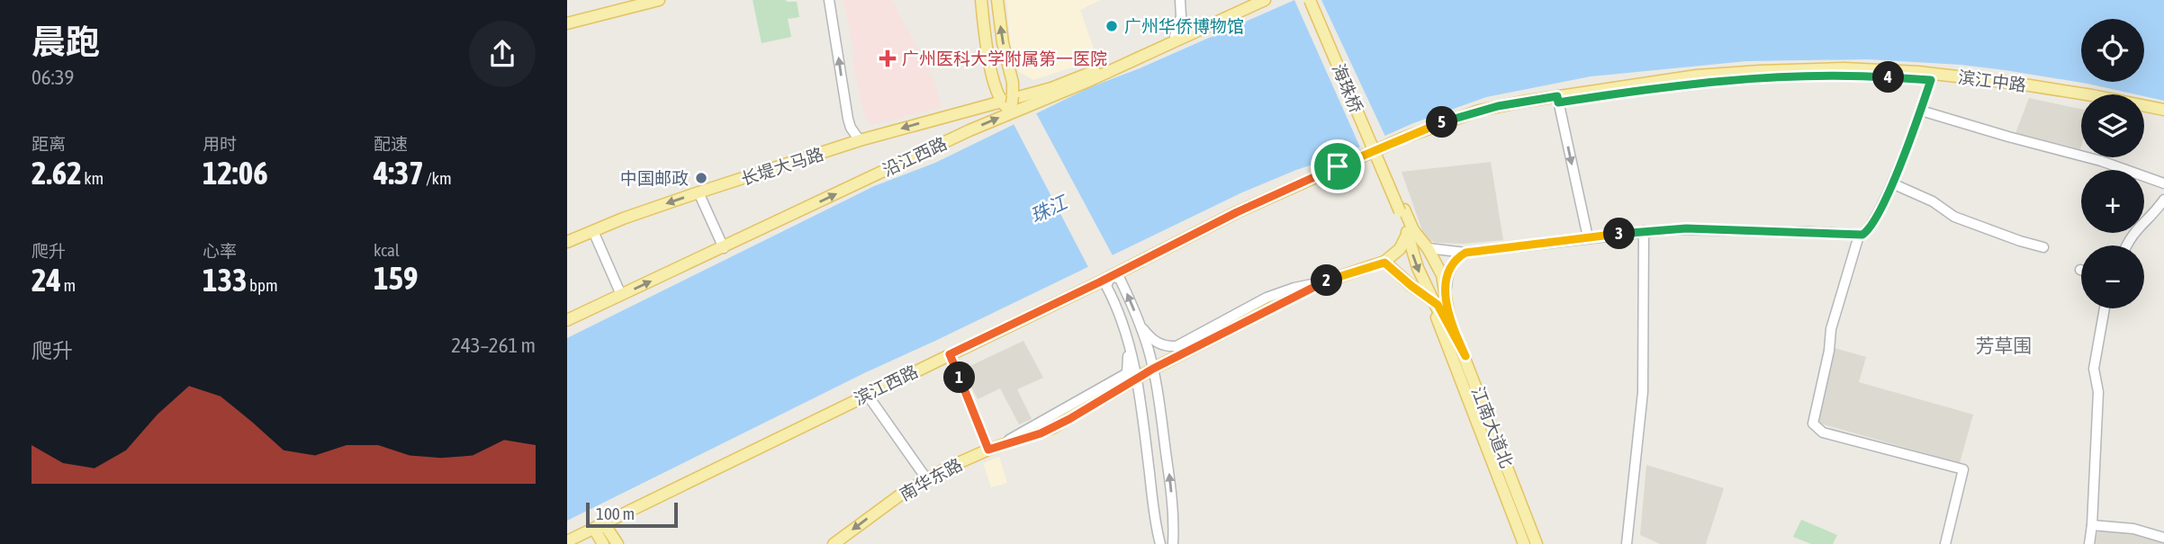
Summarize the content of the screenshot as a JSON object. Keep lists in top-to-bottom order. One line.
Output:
{"streets":{"main road":["滨江中路","海珠桥","沿江西路","长堤大马路","滨江西路","江南大道北","南华东路"]},"crossings":[["滨江中路","滨江西路"],["海珠桥","江南大道北"],["沿江西路","长堤大马路"]],"one_way":["沿江西路","长堤大马路"],"districts":["芳草围"],"water":["珠江"],"places":{"other":["广州华侨博物馆","中国邮政"],"health":["广州医科大学附属第一医院"]},"scale_bar":"100 m","page":{"heading":["晨跑","06:39"],"map_buttons":["+","−"],"pins":["4","5","3","2","1"],"stats":[["距离","2.62 km"],["用时","12:06"],["配速","4:37 /km"],["爬升","24 m"],["心率","133 bpm"],["kcal","159"]],"chart":["爬升","243–261 m"],"scale":"100 m"}}
